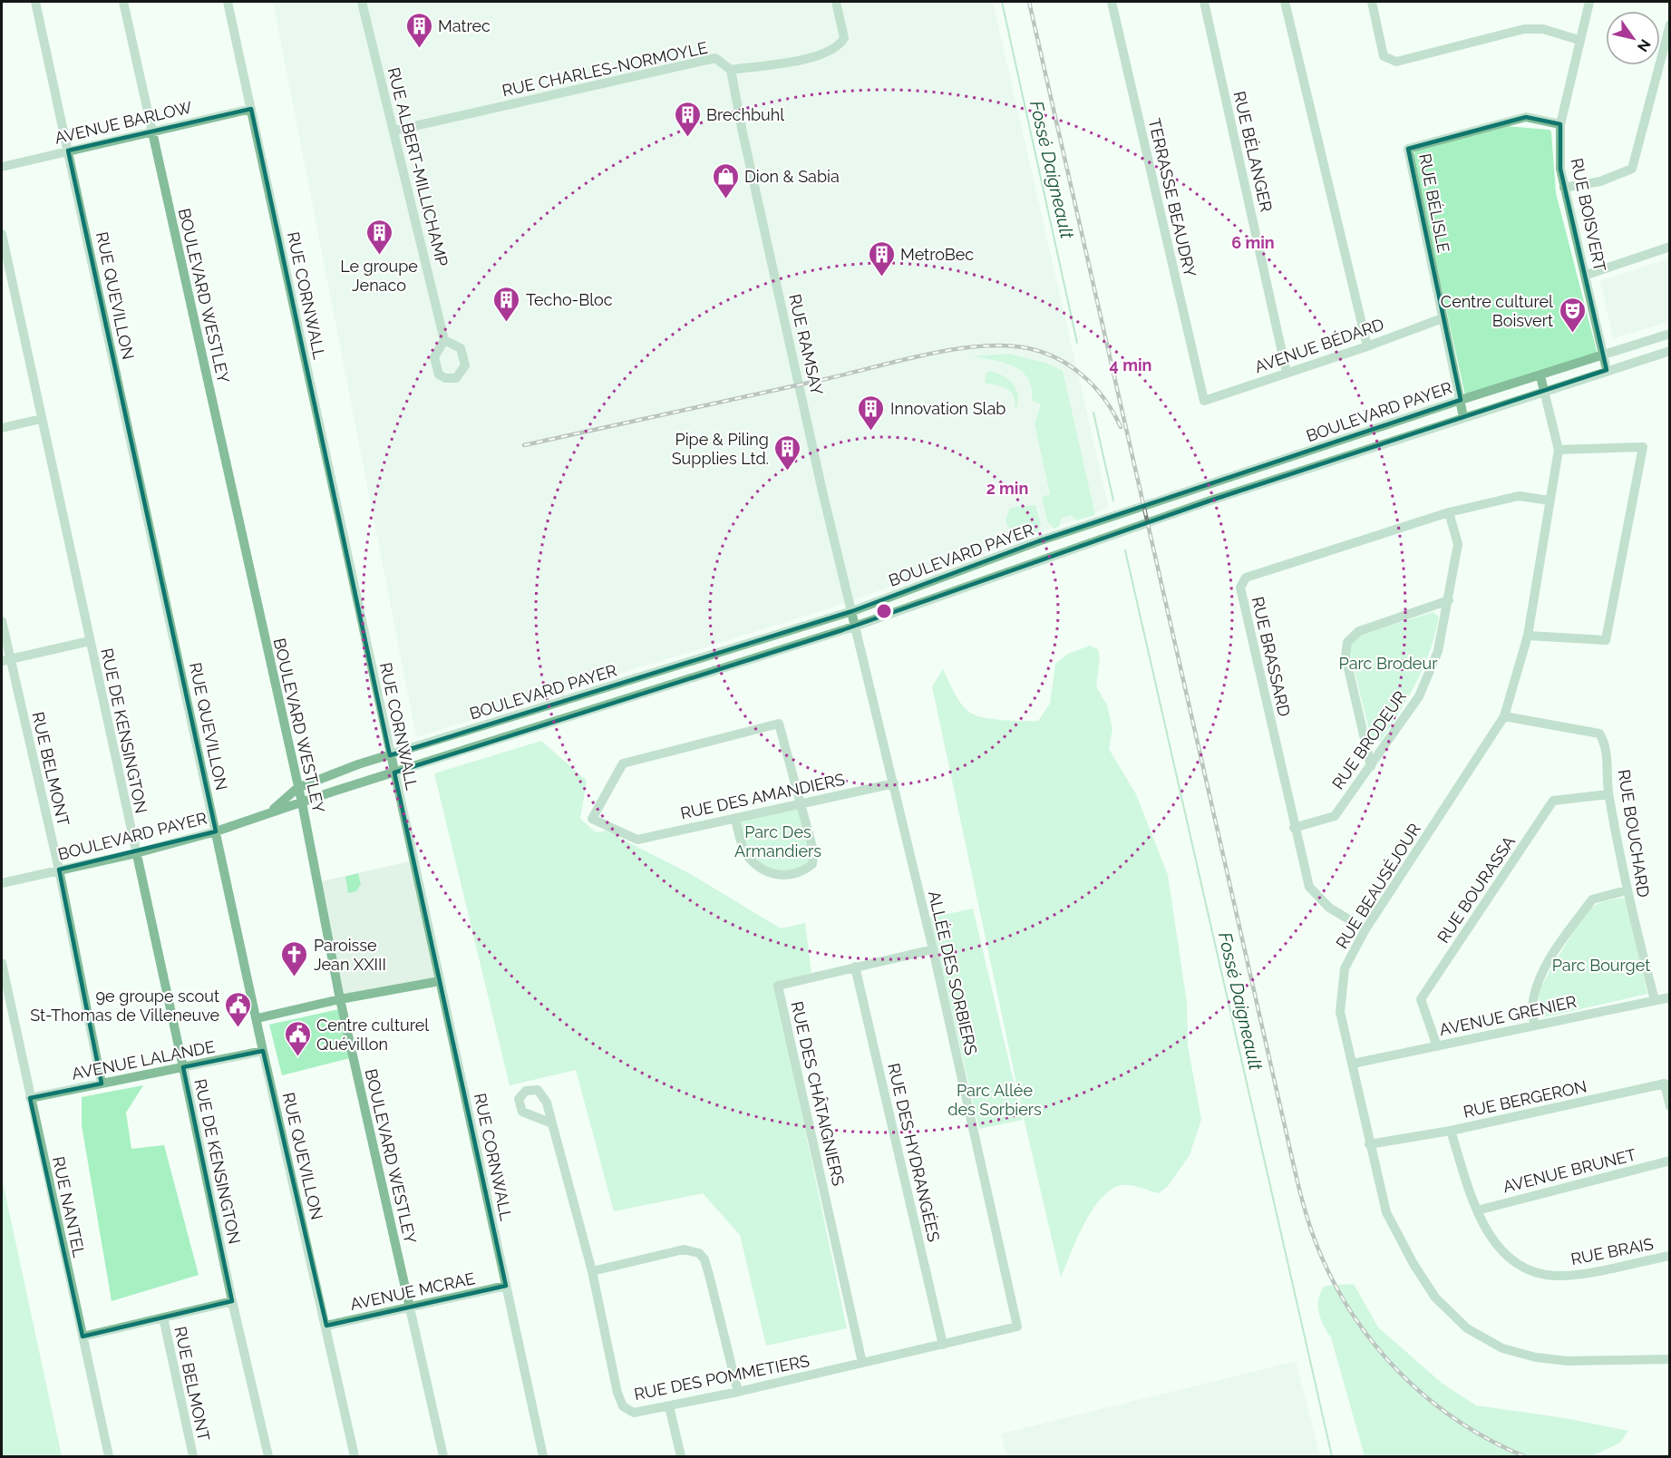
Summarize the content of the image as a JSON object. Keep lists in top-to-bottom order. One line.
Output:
{"streets":{"street":["RUE CHARLES-NORMOYLE","AVENUE BARLOW","RUE BÉLANGER","RUE ALBERT-MILLICHAMP","TERRASSE BEAUDRY","RUE BÉLISLE","RUE BOISVERT","RUE QUEVILLON","BOULEVARD WESTLEY","RUE CORNWALL","RUE RAMSAY","AVENUE BÉDARD","BOULEVARD PAYER","RUE BRASSARD","RUE DE KENSINGTON","RUE BRODEUR","RUE BELMONT","RUE DES AMANDIERS","RUE BOUCHARD","RUE BEAUSÉJOUR","RUE BOURASSA","ALLÉE DES SORBIERS","AVENUE GRENIER","AVENUE LALANDE","RUE DES CHÂTAIGNIERS","RUE BERGERON","RUE DES HYDRANGÉES","AVENUE BRUNET","RUE NANTEL","RUE BRAIS","AVENUE MCRAE","RUE DES POMMETIERS"]},"crossings":[["RUE CHARLES-NORMOYLE","RUE ALBERT-MILLICHAMP"],["RUE CHARLES-NORMOYLE","RUE RAMSAY"],["AVENUE BARLOW","RUE QUEVILLON"],["AVENUE BARLOW","BOULEVARD WESTLEY"],["AVENUE BARLOW","RUE CORNWALL"],["RUE BÉLANGER","AVENUE BÉDARD"],["TERRASSE BEAUDRY","AVENUE BÉDARD"],["RUE BÉLISLE","RUE BOISVERT"],["RUE BÉLISLE","AVENUE BÉDARD"],["RUE BÉLISLE","BOULEVARD PAYER"],["RUE BOISVERT","BOULEVARD PAYER"],["RUE QUEVILLON","BOULEVARD PAYER"],["RUE QUEVILLON","AVENUE LALANDE"],["RUE QUEVILLON","AVENUE MCRAE"],["BOULEVARD WESTLEY","BOULEVARD PAYER"],["BOULEVARD WESTLEY","AVENUE MCRAE"],["RUE CORNWALL","BOULEVARD PAYER"],["RUE CORNWALL","AVENUE MCRAE"],["RUE RAMSAY","BOULEVARD PAYER"],["RUE RAMSAY","ALLÉE DES SORBIERS"],["BOULEVARD PAYER","RUE DE KENSINGTON"],["BOULEVARD PAYER","RUE BELMONT"],["BOULEVARD PAYER","RUE BEAUSÉJOUR"],["BOULEVARD PAYER","ALLÉE DES SORBIERS"],["RUE BRASSARD","RUE BRODEUR"],["RUE BRASSARD","RUE BEAUSÉJOUR"],["RUE DE KENSINGTON","AVENUE LALANDE"],["RUE BELMONT","AVENUE LALANDE"],["RUE DES AMANDIERS","ALLÉE DES SORBIERS"],["RUE BOUCHARD","RUE BEAUSÉJOUR"],["RUE BOUCHARD","RUE BOURASSA"],["RUE BOUCHARD","AVENUE GRENIER"],["RUE BEAUSÉJOUR","AVENUE GRENIER"],["RUE BEAUSÉJOUR","RUE BERGERON"],["RUE BOURASSA","AVENUE GRENIER"],["ALLÉE DES SORBIERS","RUE DES CHÂTAIGNIERS"],["ALLÉE DES SORBIERS","RUE DES POMMETIERS"],["AVENUE LALANDE","RUE NANTEL"],["RUE DES CHÂTAIGNIERS","RUE DES HYDRANGÉES"],["RUE DES CHÂTAIGNIERS","RUE DES POMMETIERS"],["RUE BERGERON","RUE BRAIS"],["RUE DES HYDRANGÉES","RUE DES POMMETIERS"],["AVENUE BRUNET","RUE BRAIS"]],"water":["Fossé Daigneault"],"parks":["Parc Brodeur","Parc Des Armandiers","Parc Bourget","Parc Allée des Sorbiers"],"places":{"building":["Matrec","Brechbuhl","Le groupe Jenaco","MetroBec","Techo-Bloc","Innovation Slab","Pipe & Piling Supplies Ltd."],"shop":["Dion & Sabia"],"theatre":["Centre culturel Boisvert"],"church":["Paroisse Jean XXIII"],"public building":["9e groupe scout St-Thomas de Villeneuve","Centre culturel Quévillon"]},"north":"bottom right","rings":["6 min","4 min","2 min"]}
